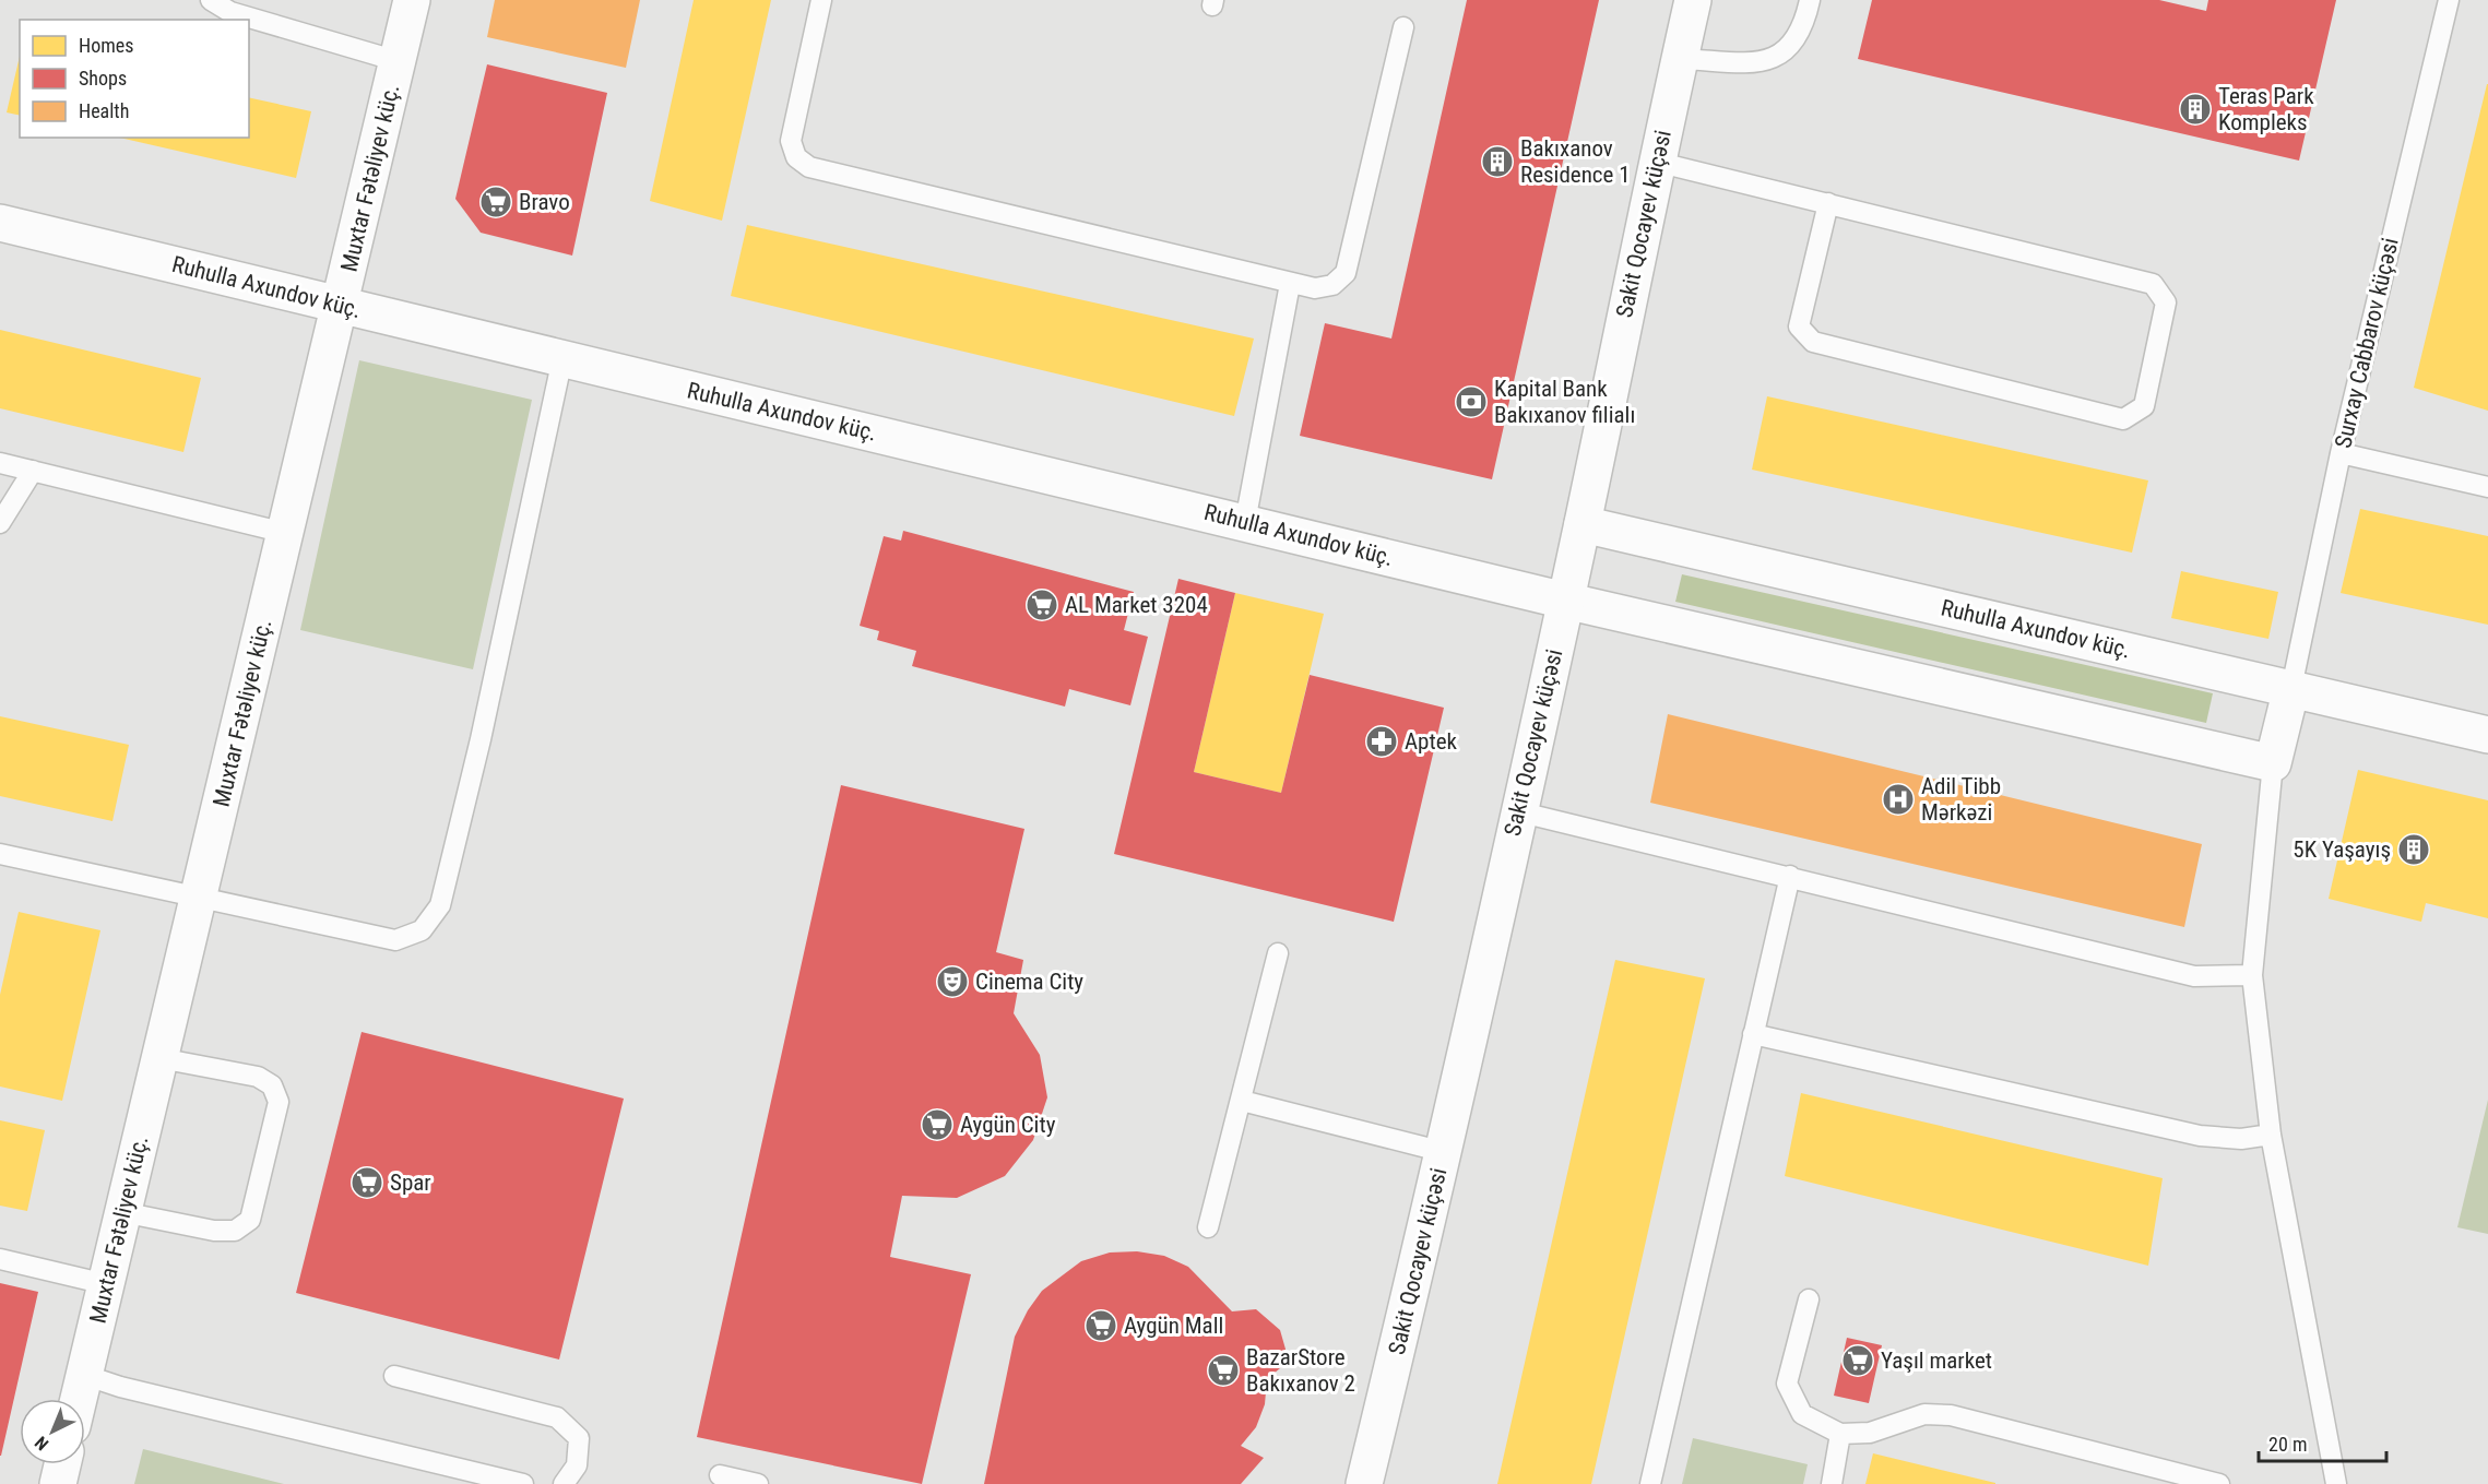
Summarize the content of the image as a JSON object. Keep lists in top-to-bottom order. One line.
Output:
{"streets":{"street":["Muxtar Fətəliyev küç.","Sakit Qocayev küçəsi","Ruhulla Axundov küç."],"lane":["Surxay Cabbarov küçəsi"]},"crossings":[["Muxtar Fətəliyev küç.","Ruhulla Axundov küç."],["Sakit Qocayev küçəsi","Ruhulla Axundov küç."],["Ruhulla Axundov küç.","Surxay Cabbarov küçəsi"]],"places":{"building":["Teras Park Kompleks","Bakıxanov Residence 1","5K Yaşayış"],"supermarket":["Bravo","AL Market 3204","Aygün City","Spar","Aygün Mall","Yaşıl market","BazarStore Bakıxanov 2"],"bank":["Kapital Bank Bakıxanov filialı"],"pharmacy":["Aptek"],"hospital":["Adil Tibb Mərkəzi"],"theatre":["Cinema City"]},"legend":["Homes","Shops","Health"],"scale_bar":"20 m","north":"bottom left"}
